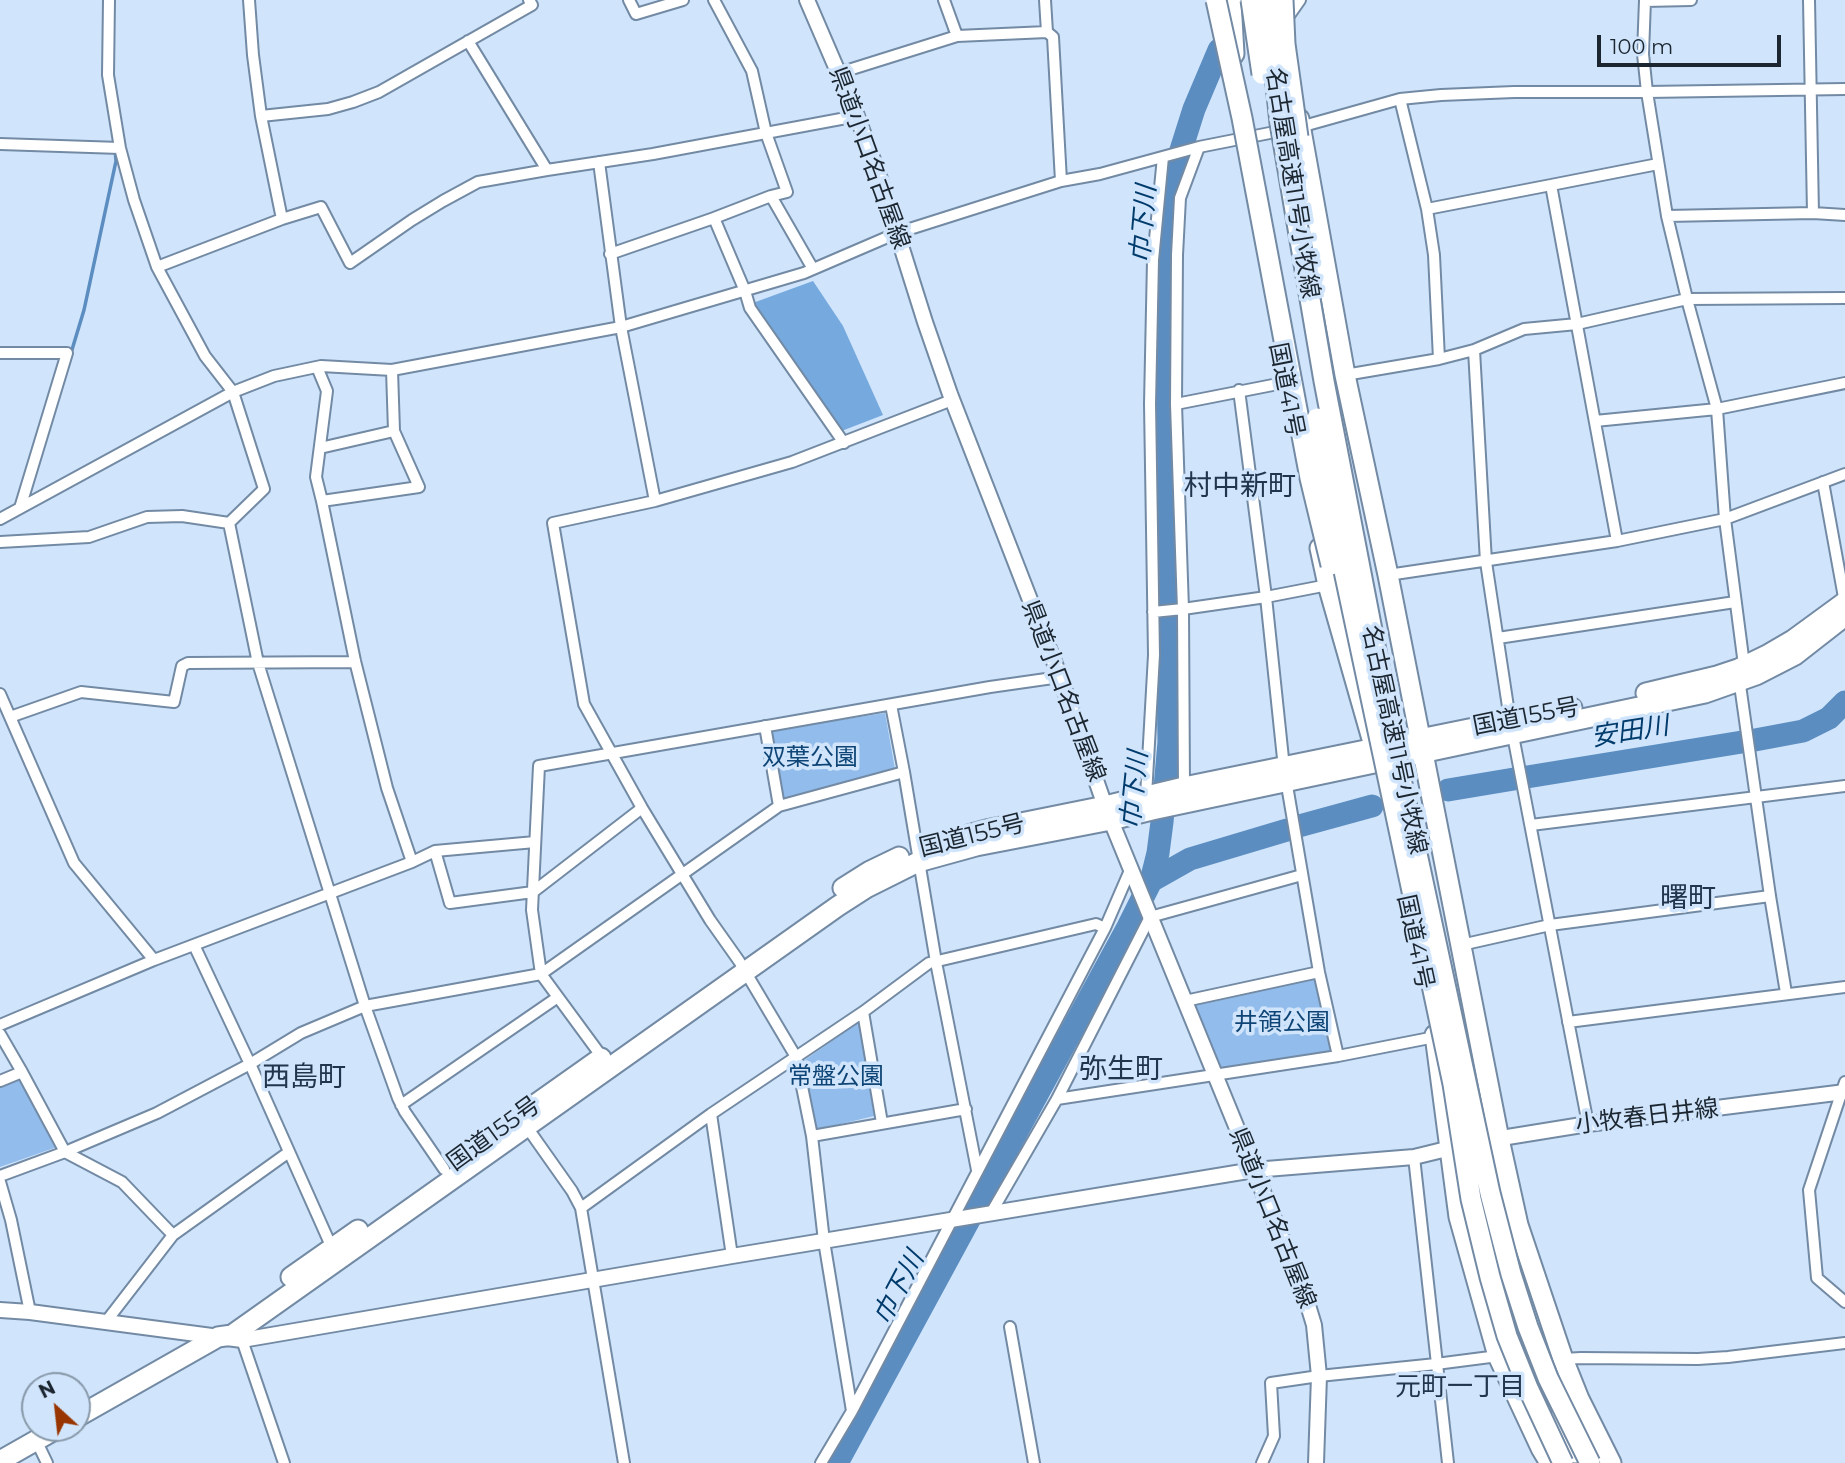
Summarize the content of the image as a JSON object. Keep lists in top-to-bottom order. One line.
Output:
{"streets":{"highway":["名古屋高速11号小牧線","国道41号","国道155号"],"main road":["県道小口名古屋線","小牧春日井線"]},"crossings":[["県道小口名古屋線","国道155号"],["県道小口名古屋線","小牧春日井線"],["国道41号","国道155号"],["国道41号","小牧春日井線"],["国道155号","小牧春日井線"]],"districts":["村中新町","曙町","弥生町","西島町","元町一丁目"],"water":["巾下川","安田川"],"parks":["双葉公園","井領公園","常盤公園"],"scale_bar":"100 m","north":"top left"}
